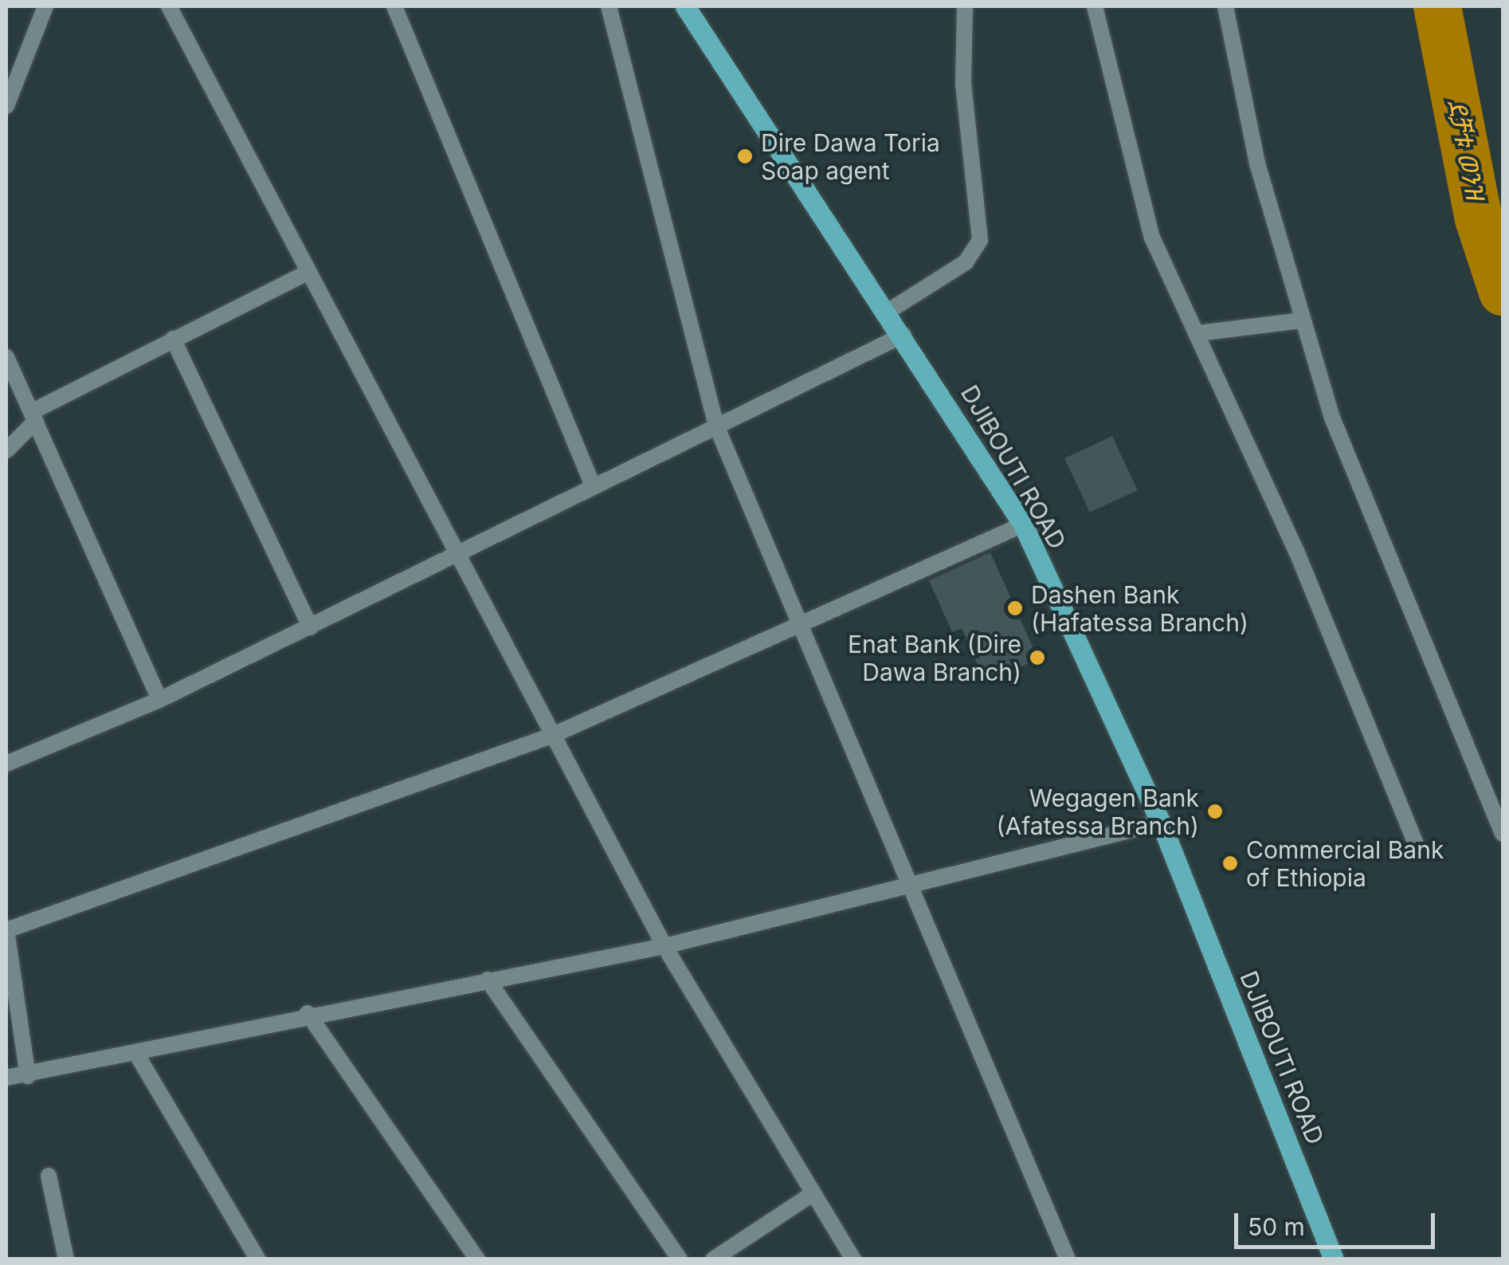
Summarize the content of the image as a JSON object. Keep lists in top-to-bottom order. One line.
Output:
{"streets":{"main road":["DJIBOUTI ROAD"]},"water":["ደቻቱ ወንዝ"],"places":["Dire Dawa Toria Soap agent","Dashen Bank (Hafatessa Branch)","Enat Bank (Dire Dawa Branch)","Wegagen Bank (Afatessa Branch)","Commercial Bank of Ethiopia"],"scale_bar":"50 m"}
